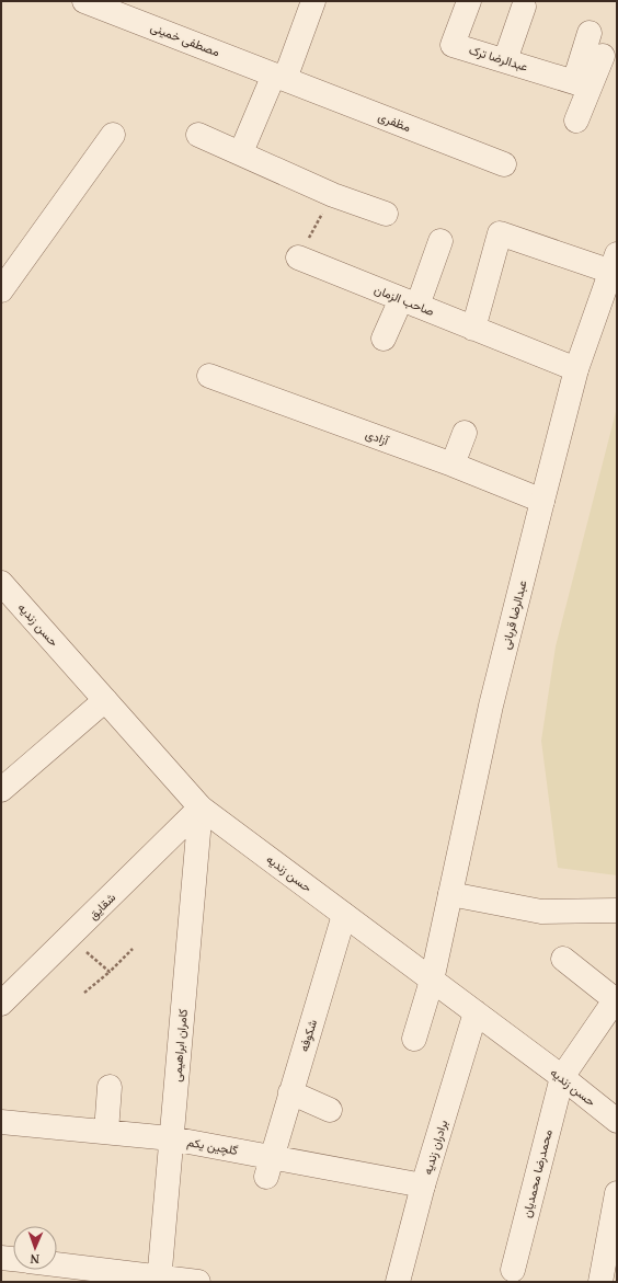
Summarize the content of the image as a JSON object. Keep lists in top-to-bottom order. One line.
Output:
{"streets":{"street":["مصطفی خمینی","عبدالرضا ترک","مظفری","صاحب الزمان","آزادی","عبدالرضا قربانی","حسن زندیه","شقایق","شکوفه","کامران ابراهیمی","گلچین یکم","برادران زندیه","محمدرضا محمدیان"]},"crossings":[["مصطفی خمینی","مظفری"],["صاحب الزمان","عبدالرضا قربانی"],["آزادی","عبدالرضا قربانی"],["عبدالرضا قربانی","حسن زندیه"],["حسن زندیه","شقایق"],["حسن زندیه","شکوفه"],["حسن زندیه","کامران ابراهیمی"],["حسن زندیه","برادران زندیه"],["حسن زندیه","محمدرضا محمدیان"],["شقایق","کامران ابراهیمی"],["شکوفه","گلچین یکم"],["کامران ابراهیمی","گلچین یکم"],["گلچین یکم","برادران زندیه"]],"north":"bottom"}
